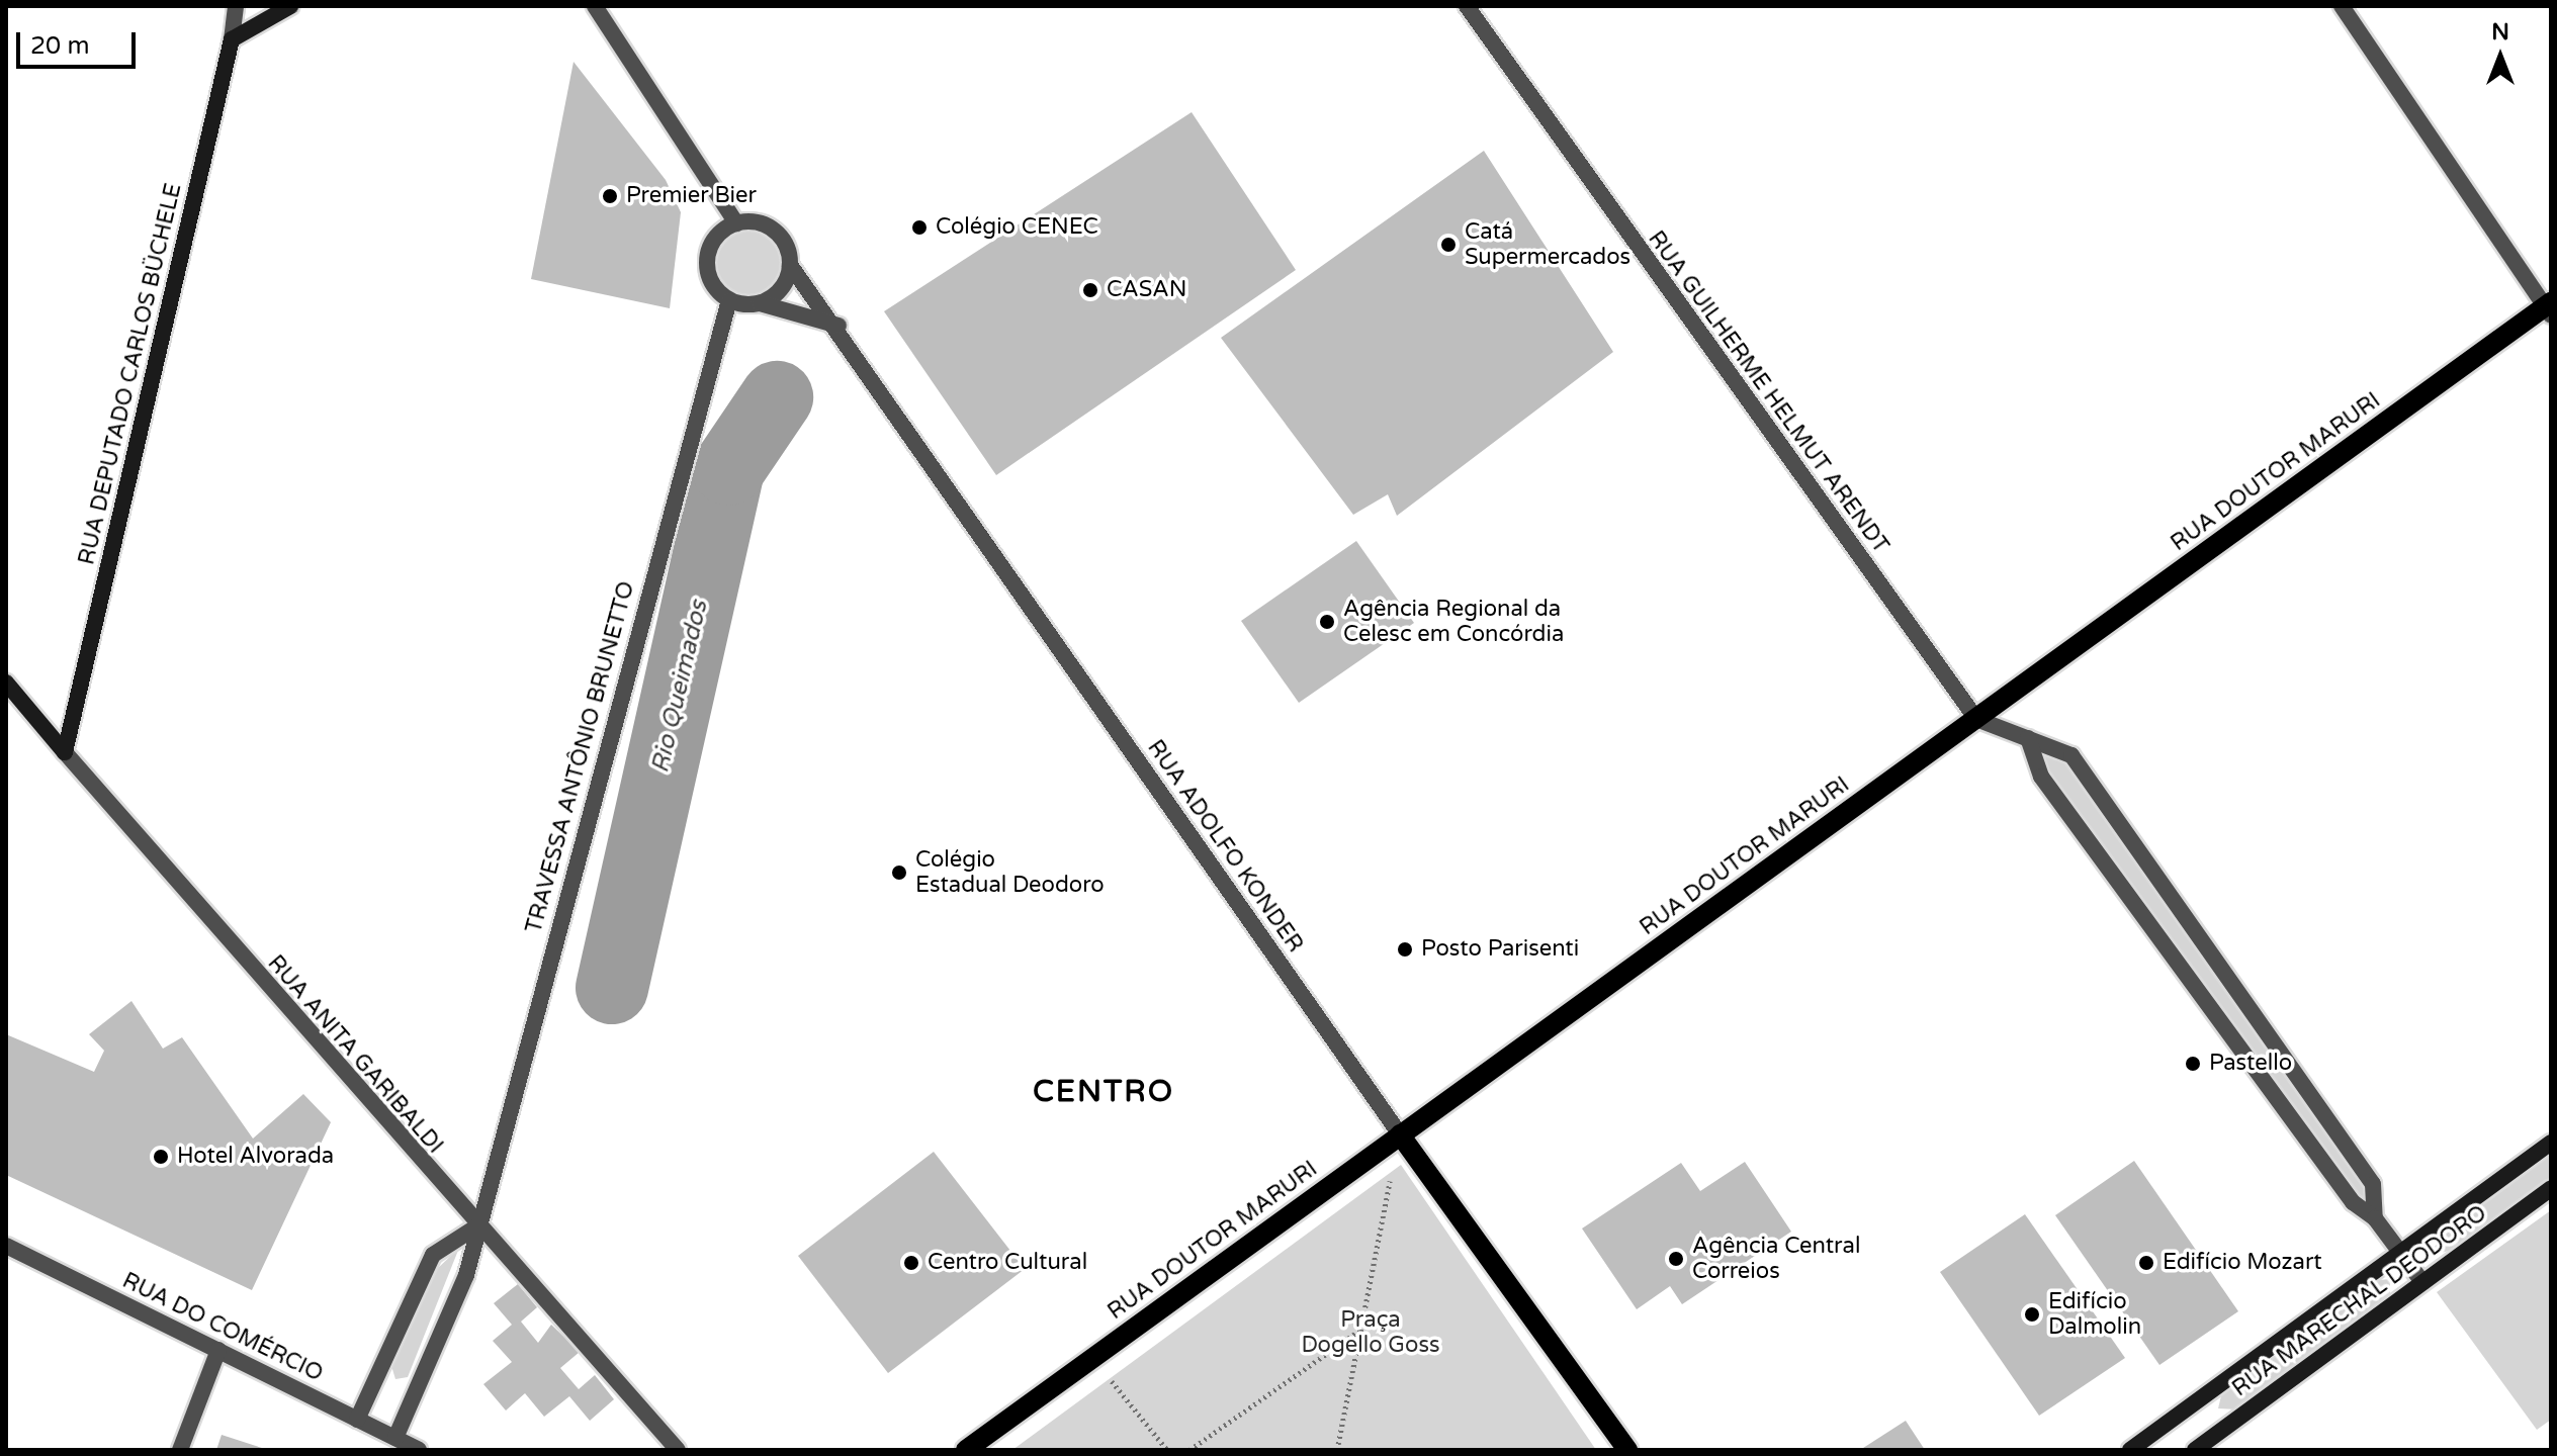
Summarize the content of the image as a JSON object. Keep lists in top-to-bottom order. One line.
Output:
{"streets":{"main road":["RUA DOUTOR MARURI","RUA ADOLFO KONDER"],"street":["RUA DEPUTADO CARLOS BÜCHELE","RUA GUILHERME HELMUT ARENDT","TRAVESSA ANTÔNIO BRUNETTO","RUA ANITA GARIBALDI","RUA MARECHAL DEODORO","RUA DO COMÉRCIO"]},"crossings":[["RUA DEPUTADO CARLOS BÜCHELE","RUA ANITA GARIBALDI"],["RUA GUILHERME HELMUT ARENDT","RUA DOUTOR MARURI"],["RUA DOUTOR MARURI","RUA ADOLFO KONDER"],["TRAVESSA ANTÔNIO BRUNETTO","RUA ADOLFO KONDER"],["TRAVESSA ANTÔNIO BRUNETTO","RUA ANITA GARIBALDI"],["TRAVESSA ANTÔNIO BRUNETTO","RUA DO COMÉRCIO"]],"districts":["CENTRO"],"water":["Rio Queimados"],"parks":["Praça Dogello Goss"],"places":["Premier Bier","Colégio CENEC","Catá Supermercados","CASAN","Agência Regional da Celesc em Concórdia","Colégio Estadual Deodoro","Posto Parisenti","Pastello","Hotel Alvorada","Agência Central Correios","Centro Cultural","Edifício Mozart","Edifício Dalmolin"],"scale_bar":"20 m","north":"top"}
